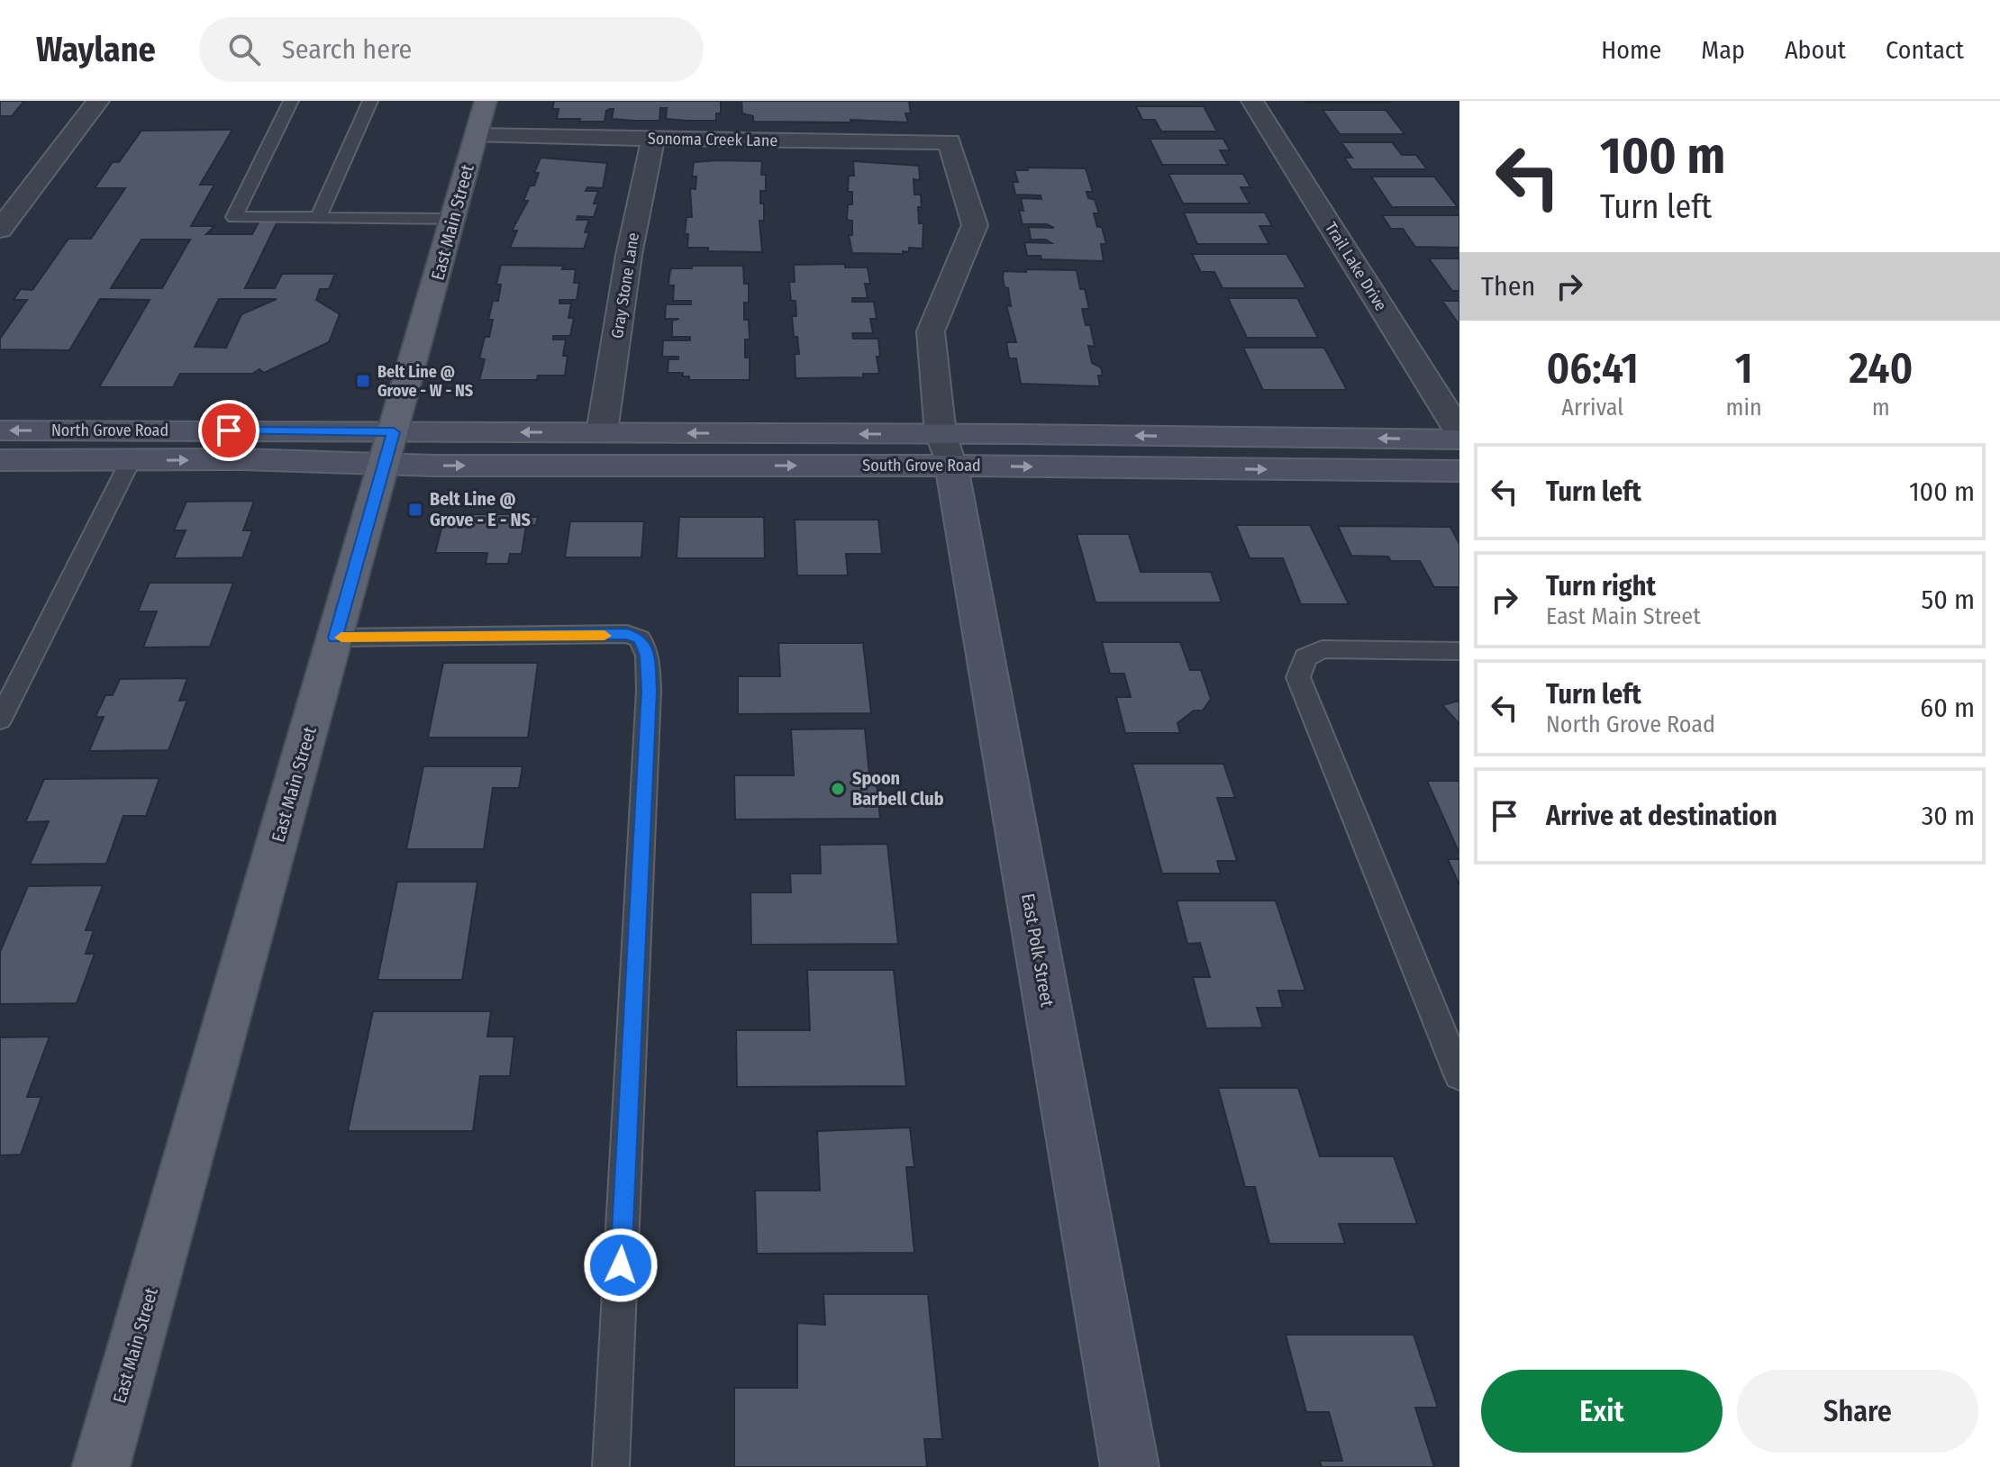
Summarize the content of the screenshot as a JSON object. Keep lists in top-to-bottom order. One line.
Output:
{"streets":{"main road":["East Main Street","North Grove Road","South Grove Road","East Polk Street"],"street":["Sonoma Creek Lane","Trail Lake Drive","Gray Stone Lane"]},"crossings":[["Sonoma Creek Lane","East Main Street"],["Sonoma Creek Lane","Gray Stone Lane"],["Sonoma Creek Lane","South Grove Road"],["Sonoma Creek Lane","East Polk Street"],["East Main Street","North Grove Road"],["East Main Street","South Grove Road"],["Gray Stone Lane","South Grove Road"],["North Grove Road","South Grove Road"],["South Grove Road","East Polk Street"]],"places":{"transit":["Belt Line @ Grove - W - NS","Belt Line @ Grove - E - NS"],"other":["Spoon Barbell Club"]},"page":{"header":"Waylane","search":"Search here","nav":["Home","Map","About","Contact"],"turn":["100 m","Turn left"],"then":"Then","eta":["06:41","Arrival","1","min","240","m"],"list":[{"name":"Turn left","value":"100 m"},{"name":"Turn right","note":"East Main Street","value":"50 m"},{"name":"Turn left","note":"North Grove Road","value":"60 m"},{"name":"Arrive at destination","value":"30 m"}],"buttons":["Exit","Share"]}}
